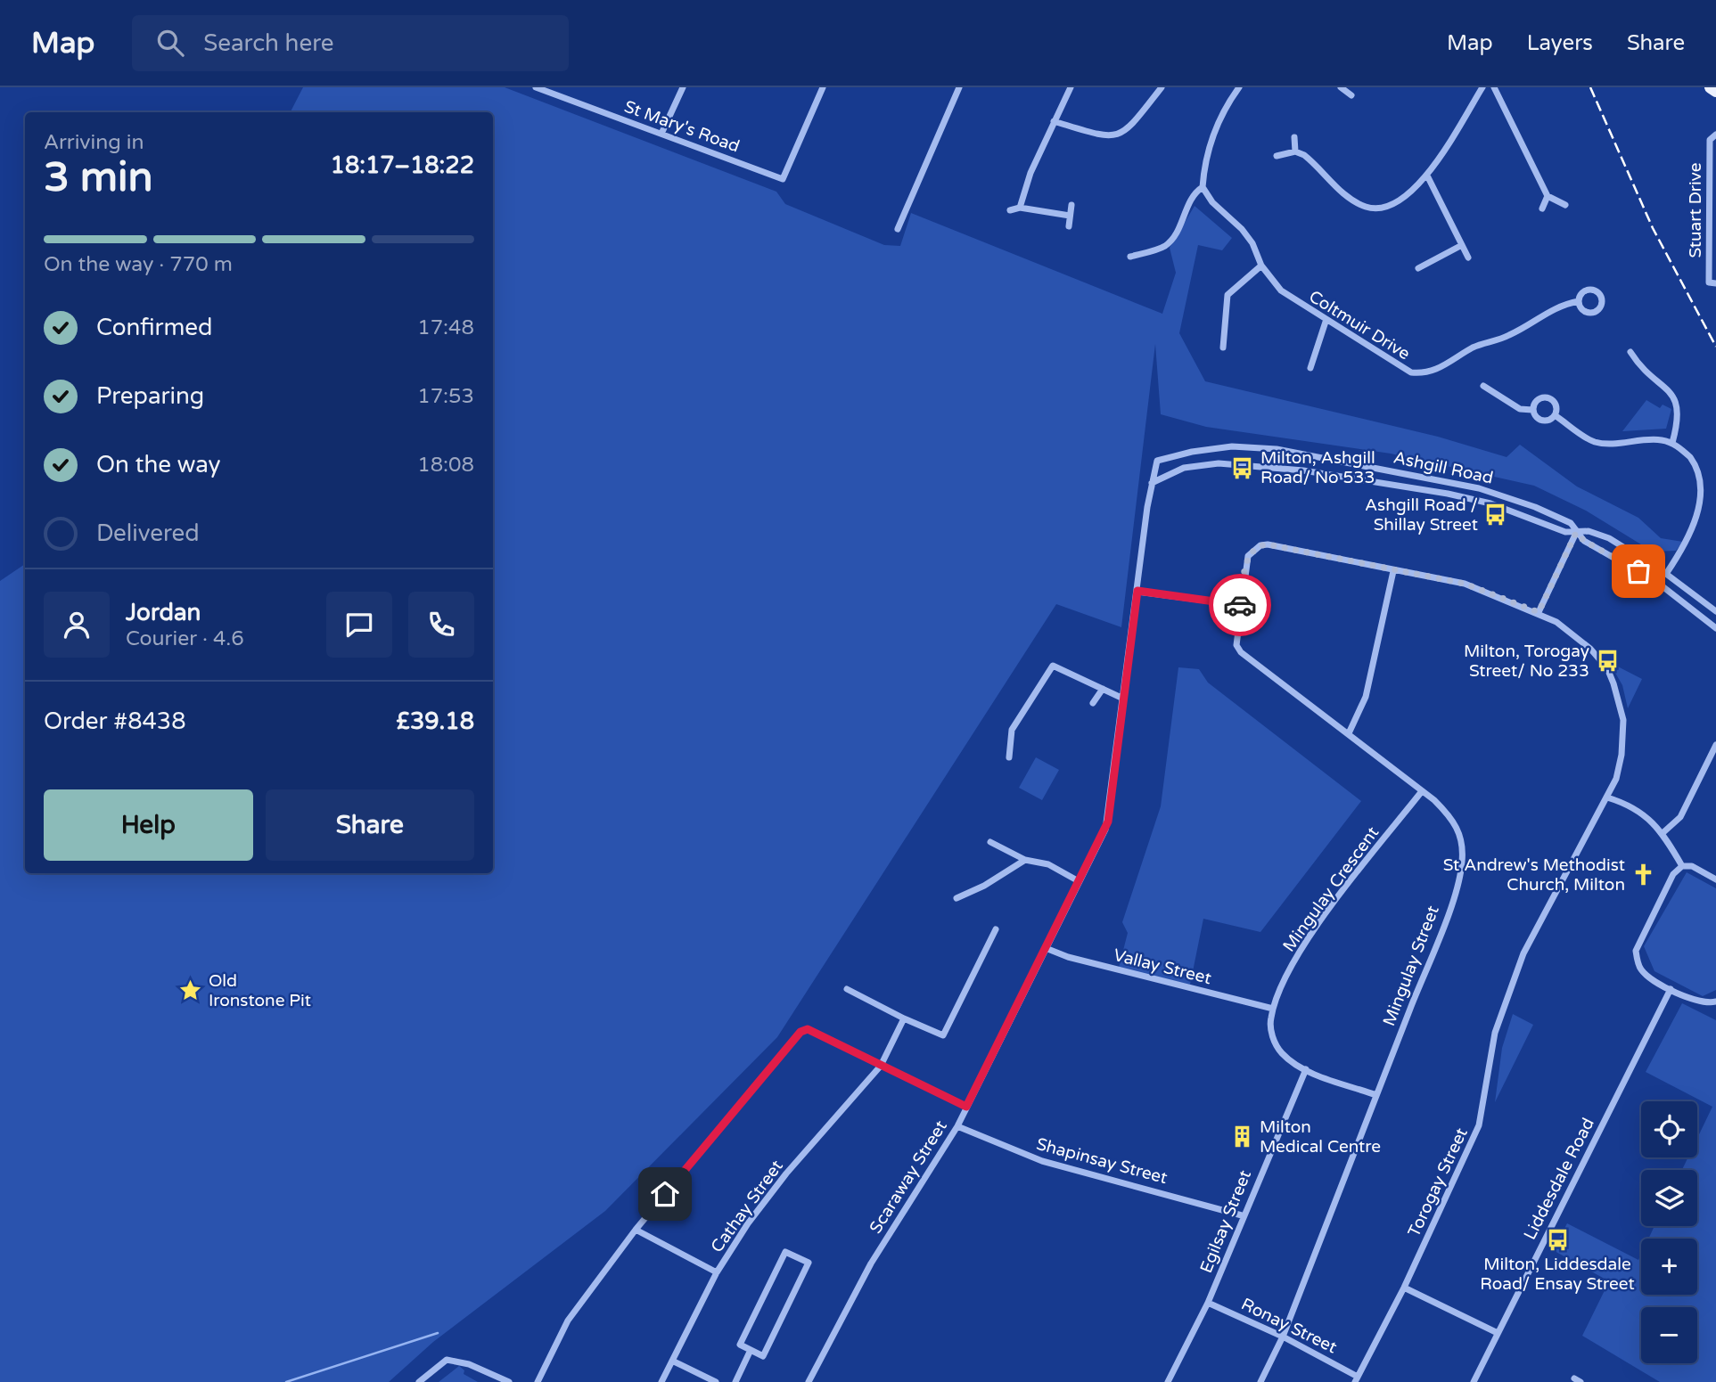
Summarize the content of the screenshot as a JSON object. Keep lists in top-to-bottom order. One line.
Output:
{"streets":{"street":["St Mary's Road","Stuart Drive","Coltmuir Drive","Ashgill Road","Mingulay Crescent","Mingulay Street","Vallay Street","Shapinsay Street","Scaraway Street","Liddesdale Road","Torogay Street","Cathay Street","Egilsay Street","Ronay Street"]},"crossings":[["Ashgill Road","Scaraway Street"],["Mingulay Crescent","Mingulay Street"],["Mingulay Crescent","Vallay Street"],["Mingulay Crescent","Egilsay Street"],["Mingulay Street","Torogay Street"],["Mingulay Street","Ronay Street"],["Vallay Street","Scaraway Street"],["Shapinsay Street","Scaraway Street"],["Shapinsay Street","Egilsay Street"],["Torogay Street","Ronay Street"],["Egilsay Street","Ronay Street"]],"places":{"bus stop":["Milton, Ashgill Road/ No 533","Ashgill Road / Shillay Street","Milton, Torogay Street/ No 233","Milton, Liddesdale Road/ Ensay Street"],"church":["St Andrew's Methodist Church, Milton"],"place":["Old Ironstone Pit"],"building":["Milton Medical Centre"]},"page":{"header":"Map","search":"Search here","nav":["Map","Layers","Share"],"heading":["3 min","Arriving in","18:17–18:22"],"panel":["Jordan","Courier · 4.6","Order #8438","£39.18"],"bar":"On the way · 770 m","list":[["Confirmed","17:48"],["Preparing","17:53"],["On the way","18:08"],"Delivered"],"buttons":["Help","Share"],"map_buttons":["+","−"]}}
